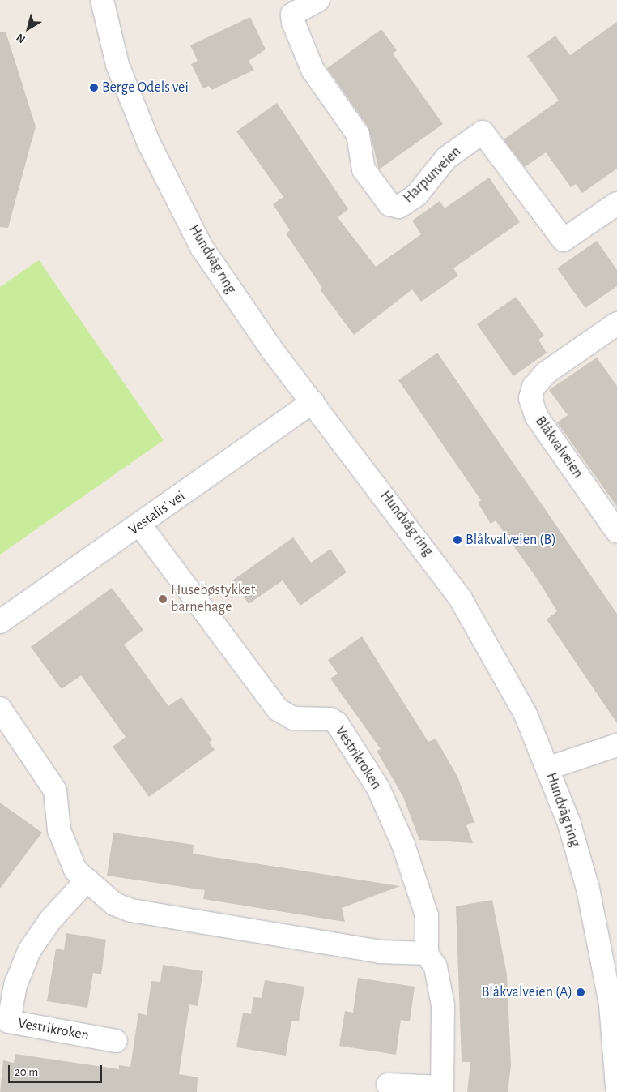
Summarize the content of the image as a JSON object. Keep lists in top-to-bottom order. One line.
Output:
{"streets":{"street":["Harpunveien","Hundvåg ring","Blåkvalveien","Vestalis' vei","Vestrikroken"]},"crossings":[["Hundvåg ring","Vestalis' vei"],["Vestalis' vei","Vestrikroken"]],"places":["Berge Odels vei","Blåkvalveien (B)","Husebøstykket barnehage","Blåkvalveien (A)"],"scale_bar":"20 m","north":"bottom left"}
